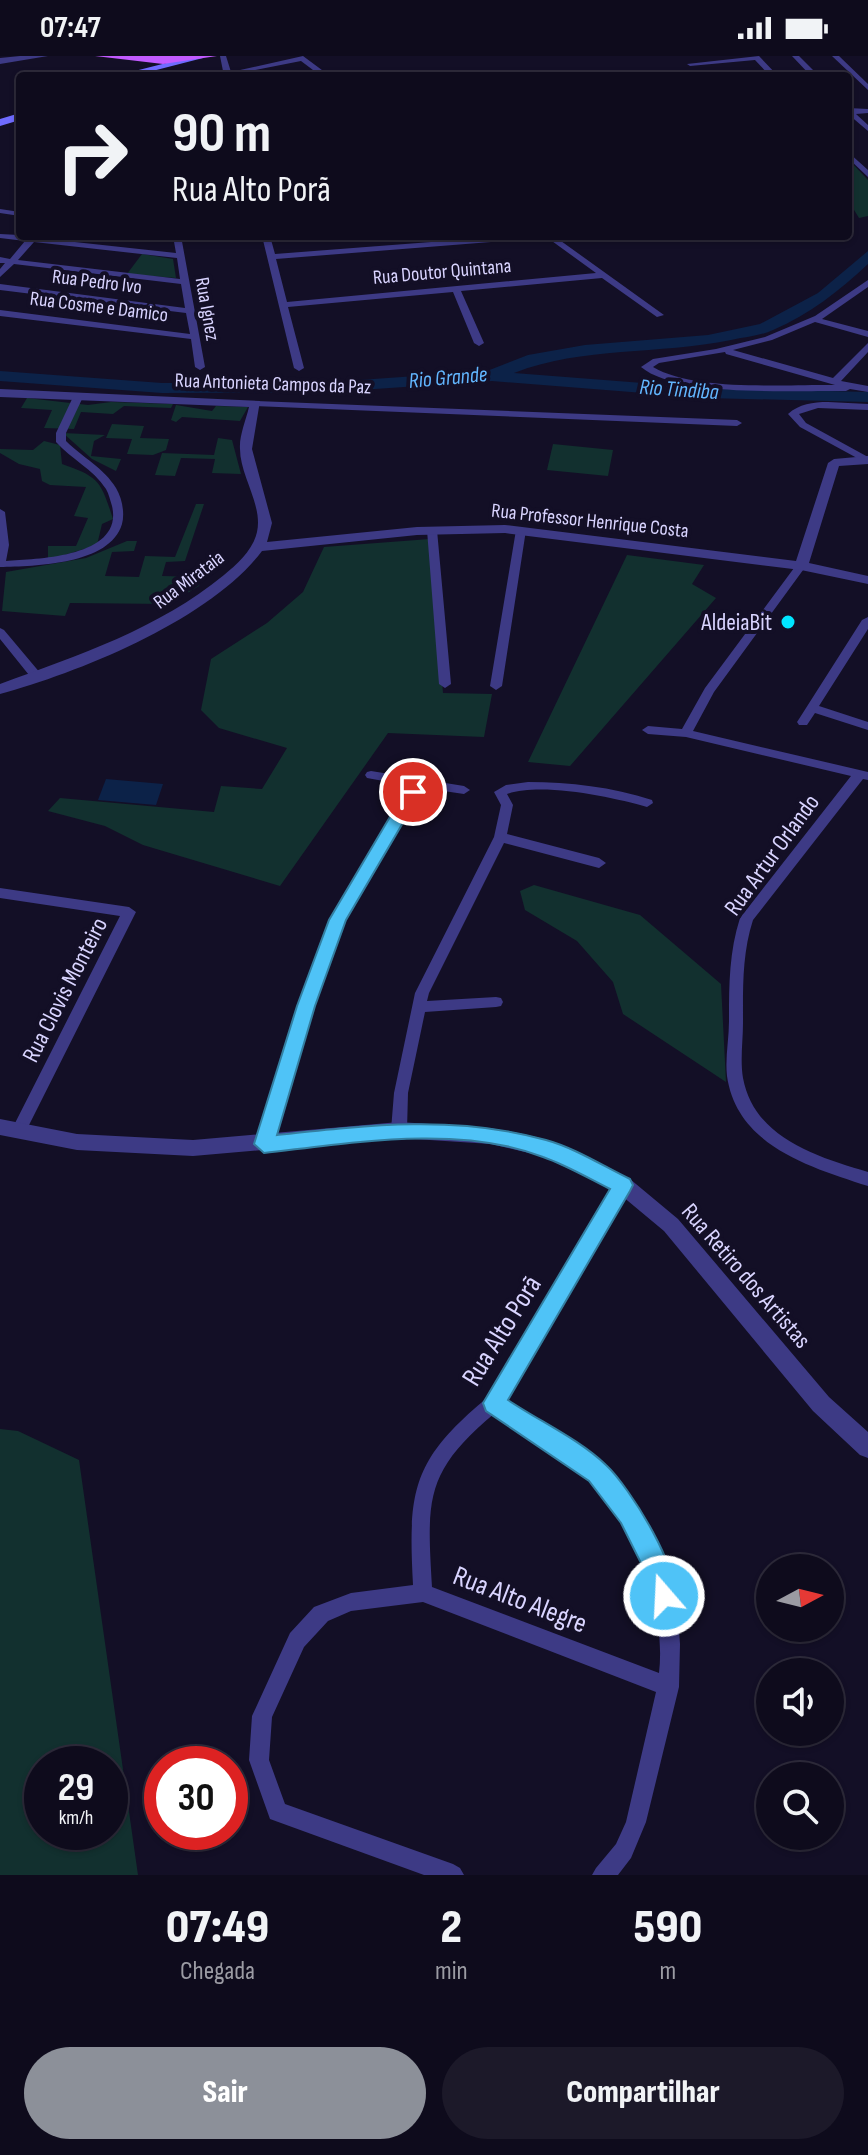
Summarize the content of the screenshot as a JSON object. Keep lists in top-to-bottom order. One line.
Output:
{"streets":{"street":["Rua Doutor Quintana","Rua Pedro Ivo","Rua Cosme e Damico","Rua Ignez","Rua Antonieta Campos da Paz","Rua Professor Henrique Costa","Rua Mirataia","Rua Artur Orlando","Rua Clovis Monteiro","Rua Retiro dos Artistas","Rua Alto Porã","Rua Alto Alegre"]},"crossings":[["Rua Pedro Ivo","Rua Ignez"],["Rua Cosme e Damico","Rua Ignez"],["Rua Antonieta Campos da Paz","Rua Mirataia"],["Rua Professor Henrique Costa","Rua Mirataia"],["Rua Clovis Monteiro","Rua Retiro dos Artistas"],["Rua Retiro dos Artistas","Rua Alto Porã"],["Rua Alto Porã","Rua Alto Alegre"]],"water":["Rio Grande","Rio Tindiba"],"places":["AldeiaBit"],"north":"right","page":{"status":"07:47","turn":["90 m","Rua Alto Porã"],"speed":"29 km/h","limit":"30","eta":["07:49","Chegada","2","min","590","m"],"buttons":["Sair","Compartilhar"]}}
